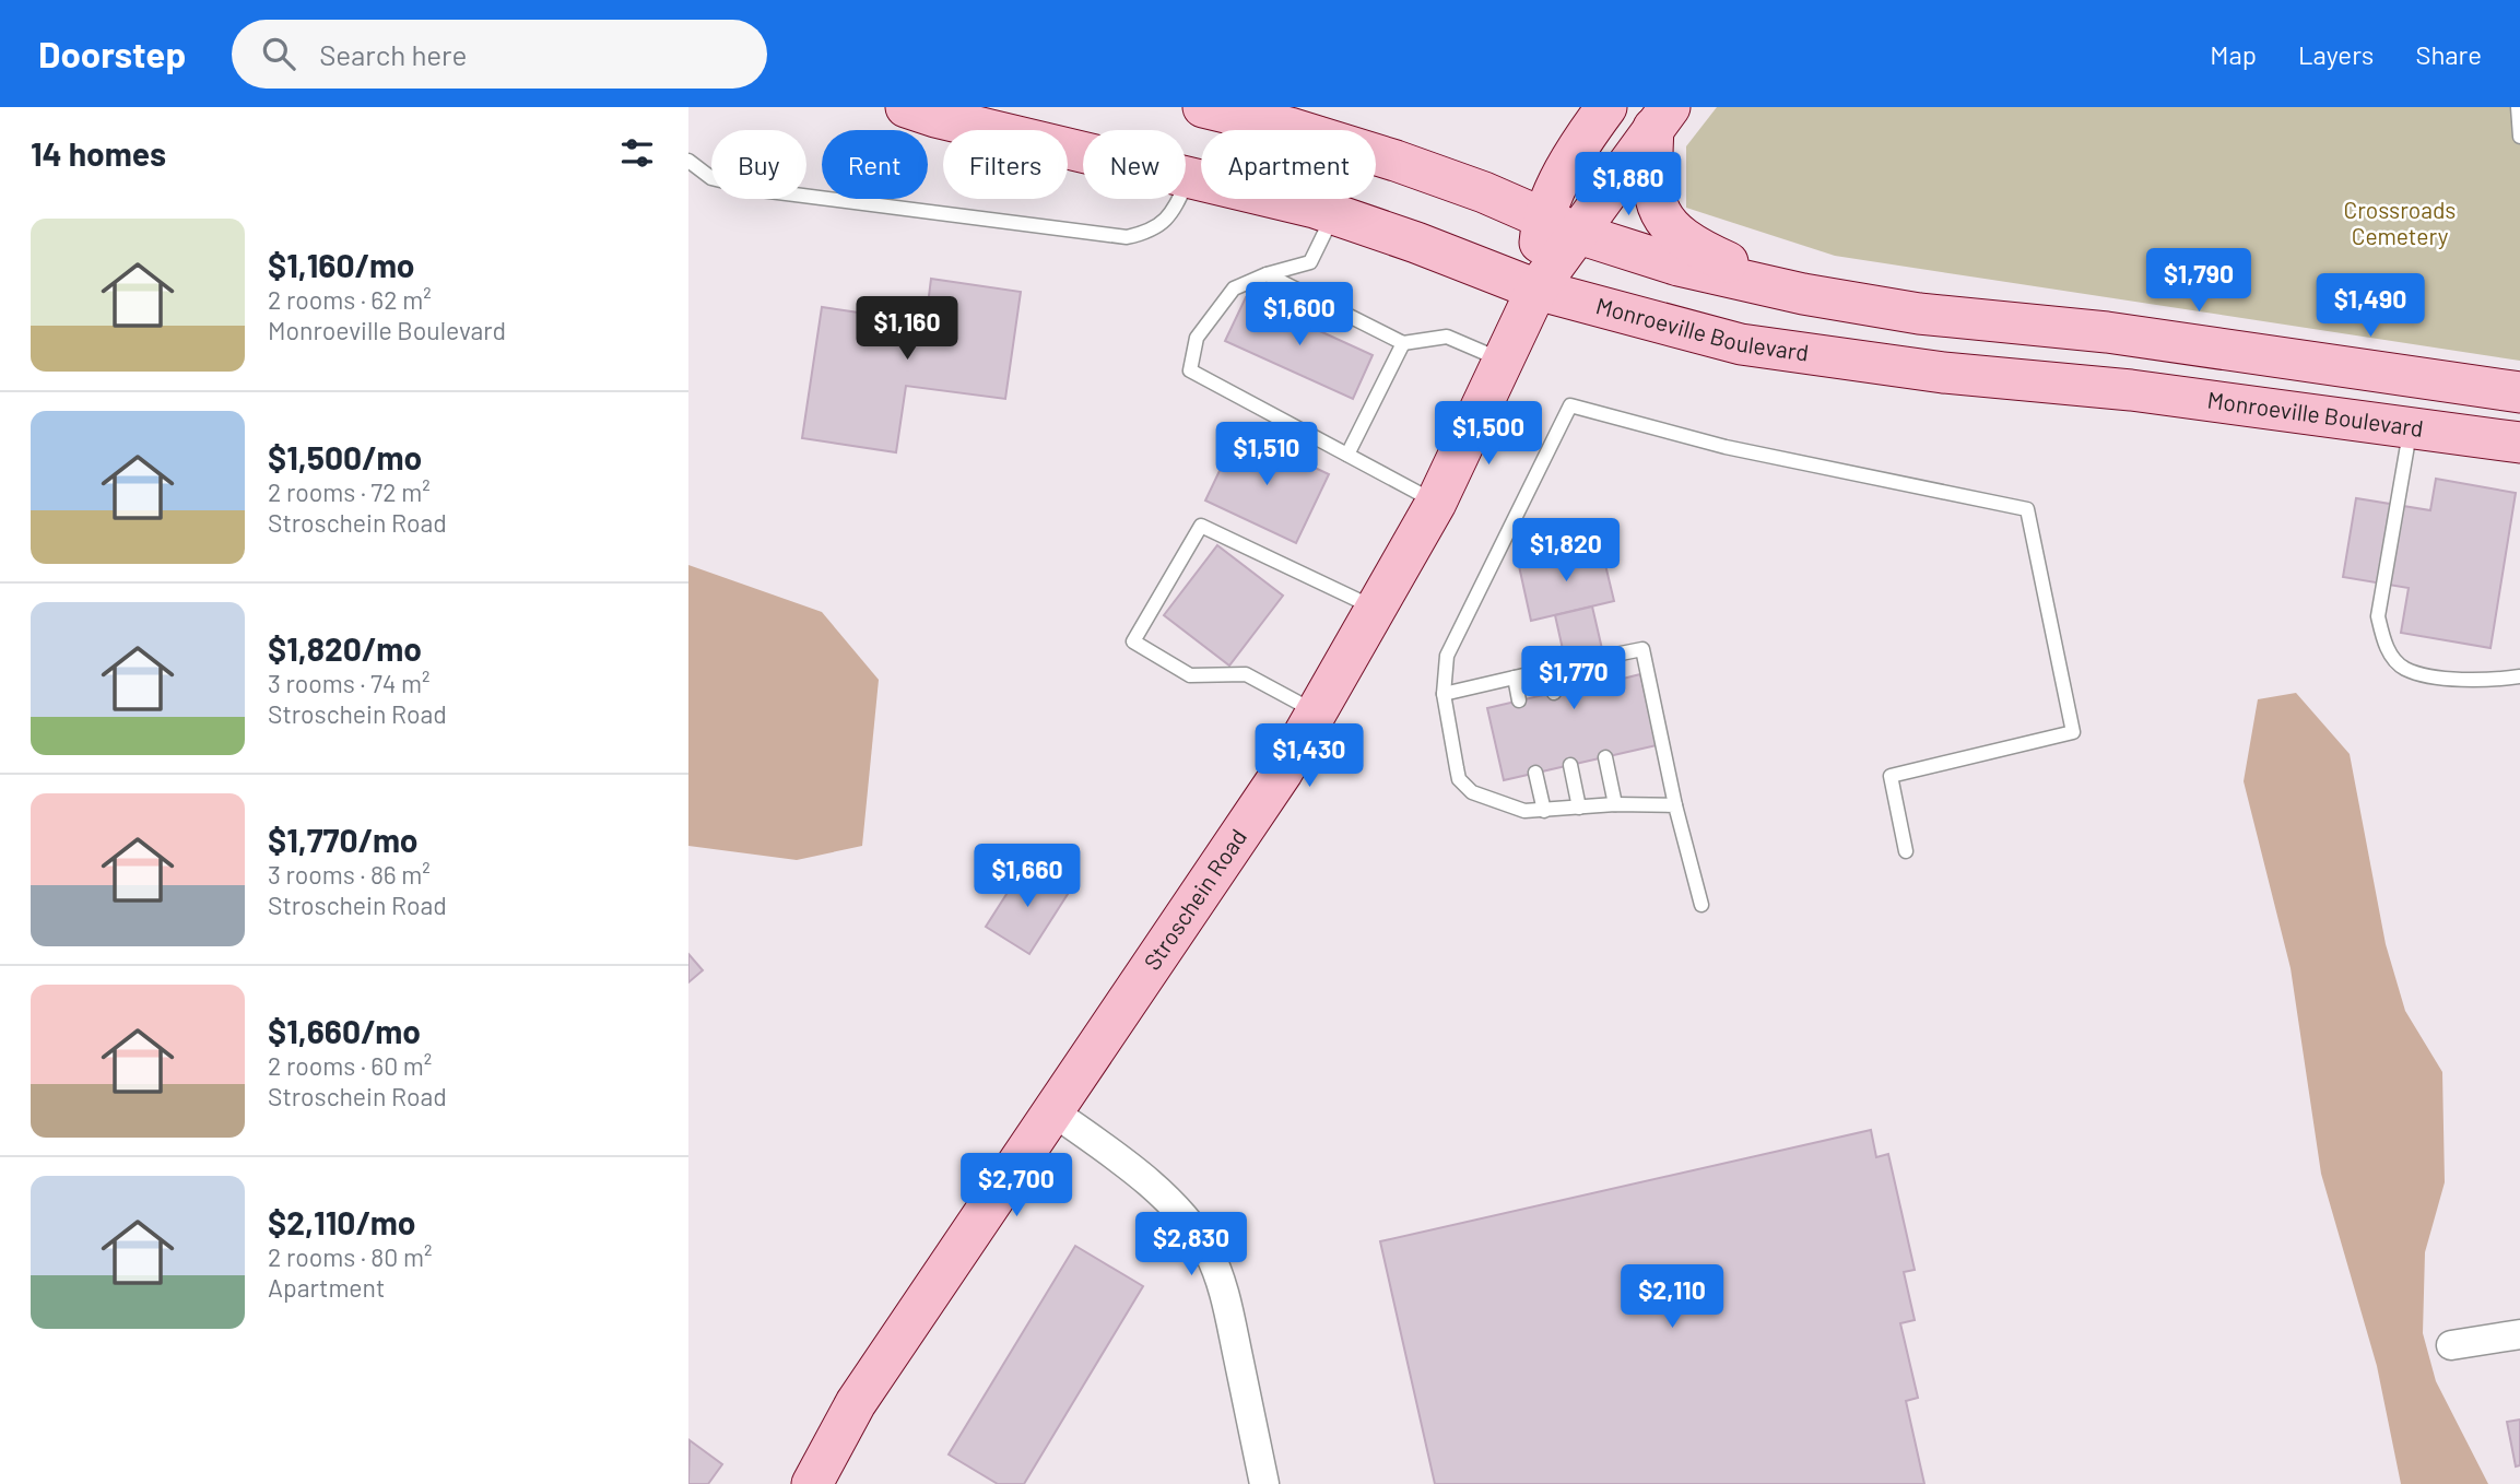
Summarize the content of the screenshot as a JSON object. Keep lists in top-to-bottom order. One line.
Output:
{"streets":{"main road":["Monroeville Boulevard","Stroschein Road"]},"crossings":[["Monroeville Boulevard","Stroschein Road"]],"parks":["Crossroads Cemetery"],"page":{"header":"Doorstep","search":"Search here","nav":["Map","Layers","Share"],"heading":"14 homes","chip":["Buy","Rent","Filters","New","Apartment"],"price":["$1,880","$1,790","$1,490","$1,600","$1,160","$1,500","$1,510","$1,820","$1,770","$1,430","$1,660","$2,700","$2,830","$2,110"],"list":[{"name":"$1,160/mo","note":"2 rooms · 62 m² · Monroeville Boulevard"},{"name":"$1,500/mo","note":"2 rooms · 72 m² · Stroschein Road"},{"name":"$1,820/mo","note":"3 rooms · 74 m² · Stroschein Road"},{"name":"$1,770/mo","note":"3 rooms · 86 m² · Stroschein Road"},{"name":"$1,660/mo","note":"2 rooms · 60 m² · Stroschein Road"},{"name":"$2,110/mo","note":"2 rooms · 80 m² · Apartment"}]}}
